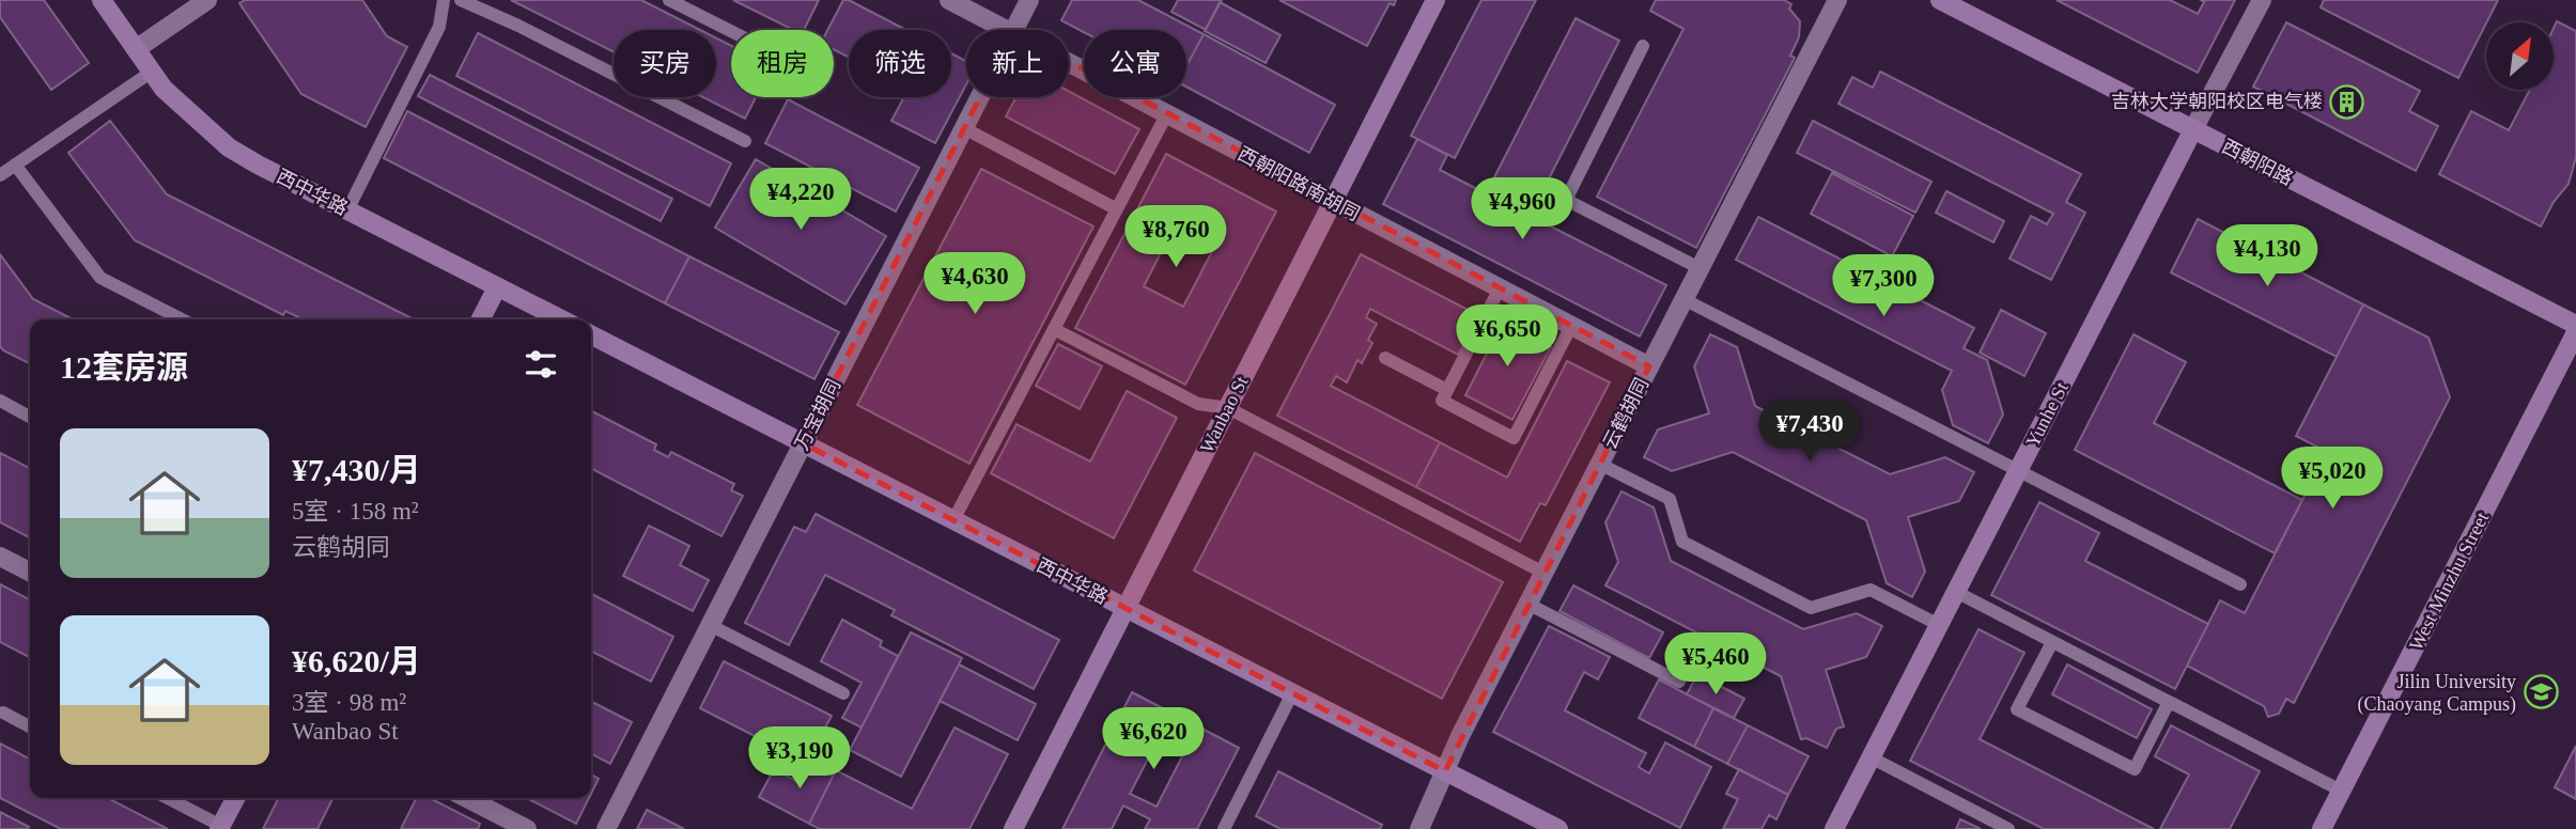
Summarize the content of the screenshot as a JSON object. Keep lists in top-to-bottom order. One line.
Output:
{"streets":{"street":["西朝阳路","西朝阳路南胡同","西中华路","云鹤胡同","万宝胡同","Wanbao St","Yunhe St","West Minzhu Street"]},"crossings":[["西朝阳路","Yunhe St"],["西朝阳路南胡同","云鹤胡同"],["西朝阳路南胡同","Wanbao St"],["西中华路","云鹤胡同"],["西中华路","万宝胡同"],["西中华路","Wanbao St"]],"places":{"building":["吉林大学朝阳校区电气楼"],"school or university":["Jilin University (Chaoyang Campus)"]},"north":"top right","page":{"chip":["买房","租房","筛选","新上","公寓"],"price":["¥4,220","¥4,960","¥8,760","¥4,130","¥4,630","¥7,300","¥6,650","¥7,430","¥5,020","¥5,460","¥6,620","¥3,190"],"heading":"12套房源","list":[{"name":"¥7,430/月","note":"5室 · 158 m² · 云鹤胡同"},{"name":"¥6,620/月","note":"3室 · 98 m² · Wanbao St"}]}}
